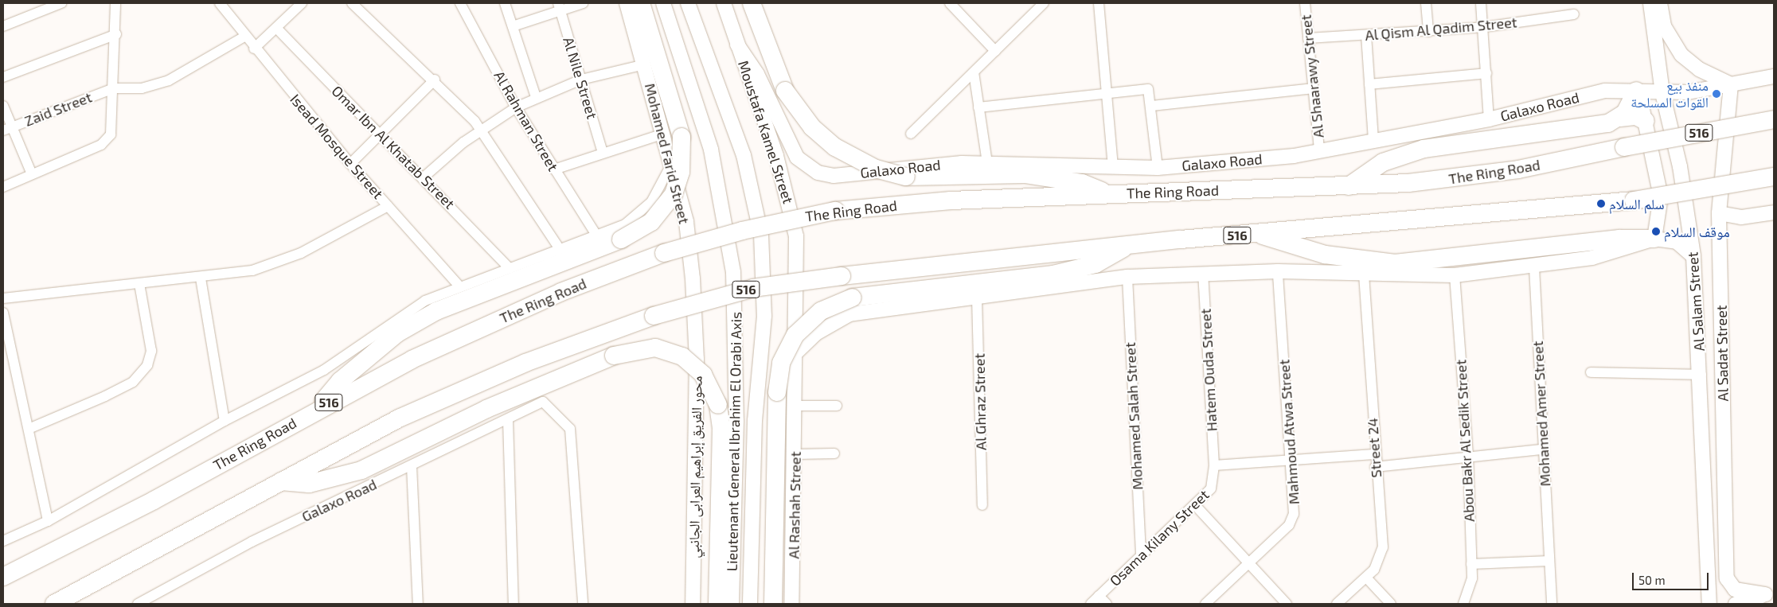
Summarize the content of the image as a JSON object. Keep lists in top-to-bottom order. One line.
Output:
{"streets":{"highway":["516","The Ring Road"],"street":["Al Qism Al Qadim Street","Al Shaarawy Street","Al Nile Street","Galaxo Road","Zaid Street","Al Rahman Street","Moustafa Kamel Street","Isead Mosque Street","Omar Ibn Al Khatab Street","Mohamed Farid Street","Al Salam Street","Al Sadat Street","Hatem Ouda Street","Al Ghraz Street","Mohamed Amer Street","Mohamed Salah Street","Mahmoud Atwa Street","Abou Bakr Al Sedik Street","Lieutenant General Ibrahim El Orabi Axis","Street 24","محور الفريق إبراهيم العرابى الجانبي","Al Rashah Street","Osama Kilany Street"]},"crossings":[["Al Qism Al Qadim Street","Al Shaarawy Street"],["Al Shaarawy Street","Galaxo Road"],["Galaxo Road","Moustafa Kamel Street"],["Galaxo Road","Al Salam Street"],["Galaxo Road","Al Sadat Street"],["Moustafa Kamel Street","Al Rashah Street"],["Mohamed Farid Street","محور الفريق إبراهيم العرابى الجانبي"],["Hatem Ouda Street","Osama Kilany Street"],["Mohamed Salah Street","Osama Kilany Street"]],"places":["منفذ بيع القوات المسلحة","سلم السلام","موقف السلام"],"scale_bar":"50 m"}
